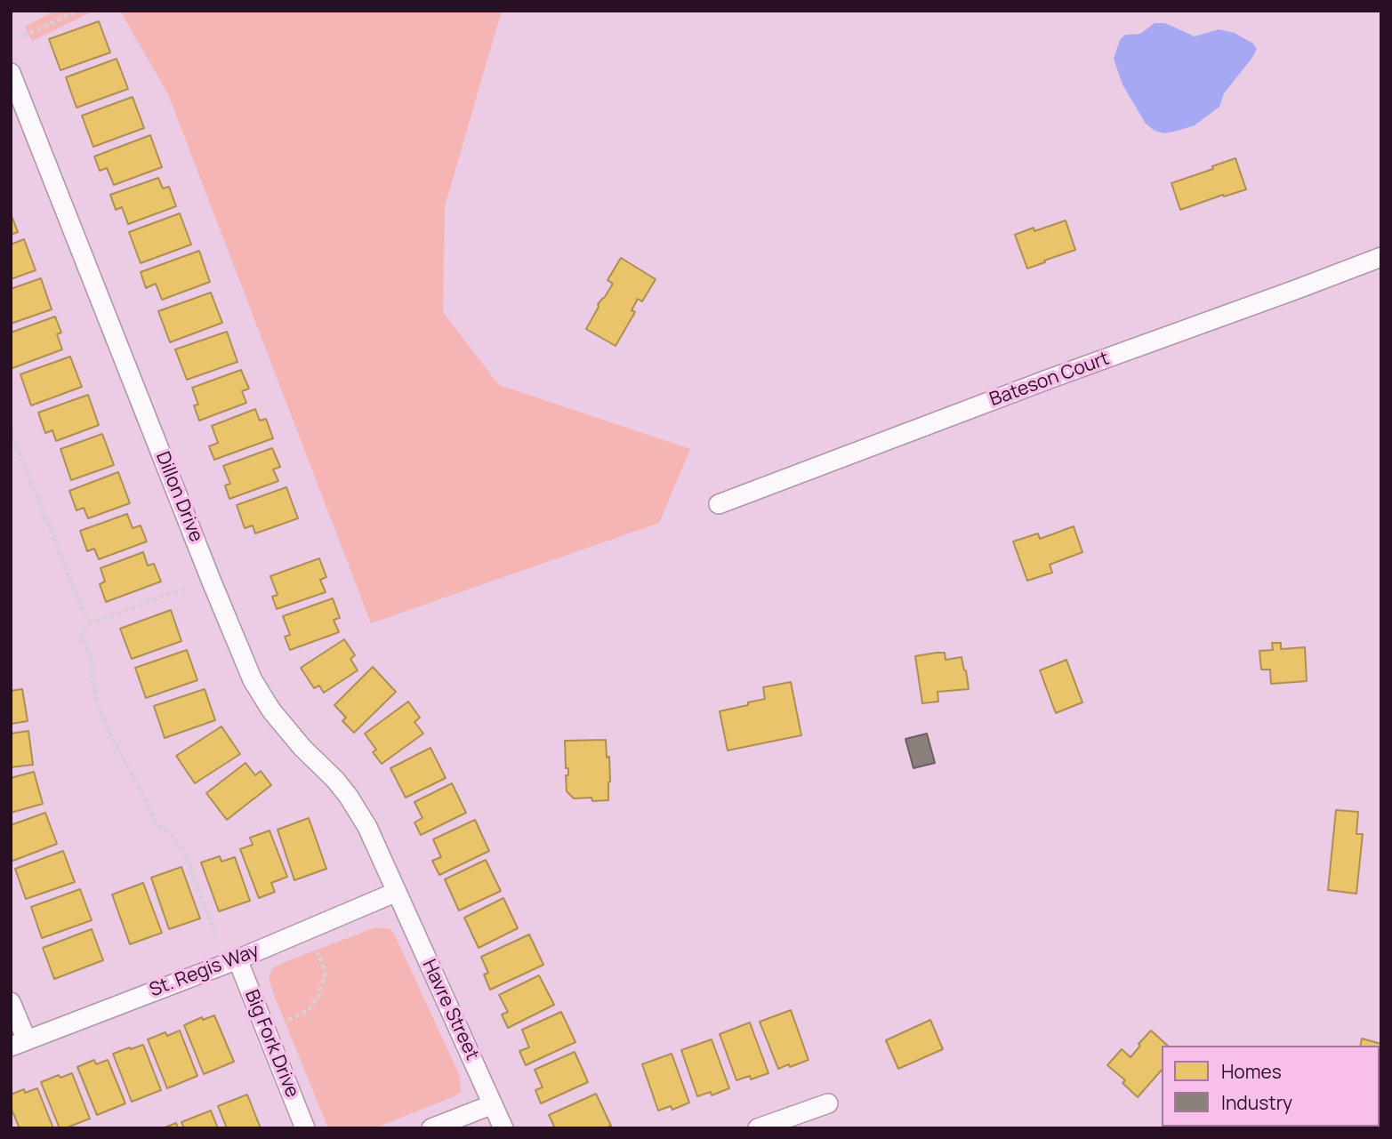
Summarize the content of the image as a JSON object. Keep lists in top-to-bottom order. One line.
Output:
{"streets":{"street":["Bateson Court","Dillon Drive","St. Regis Way","Havre Street","Big Fork Drive"]},"crossings":[["Dillon Drive","St. Regis Way"],["Dillon Drive","Havre Street"],["St. Regis Way","Havre Street"],["St. Regis Way","Big Fork Drive"]],"legend":["Homes","Industry"]}
